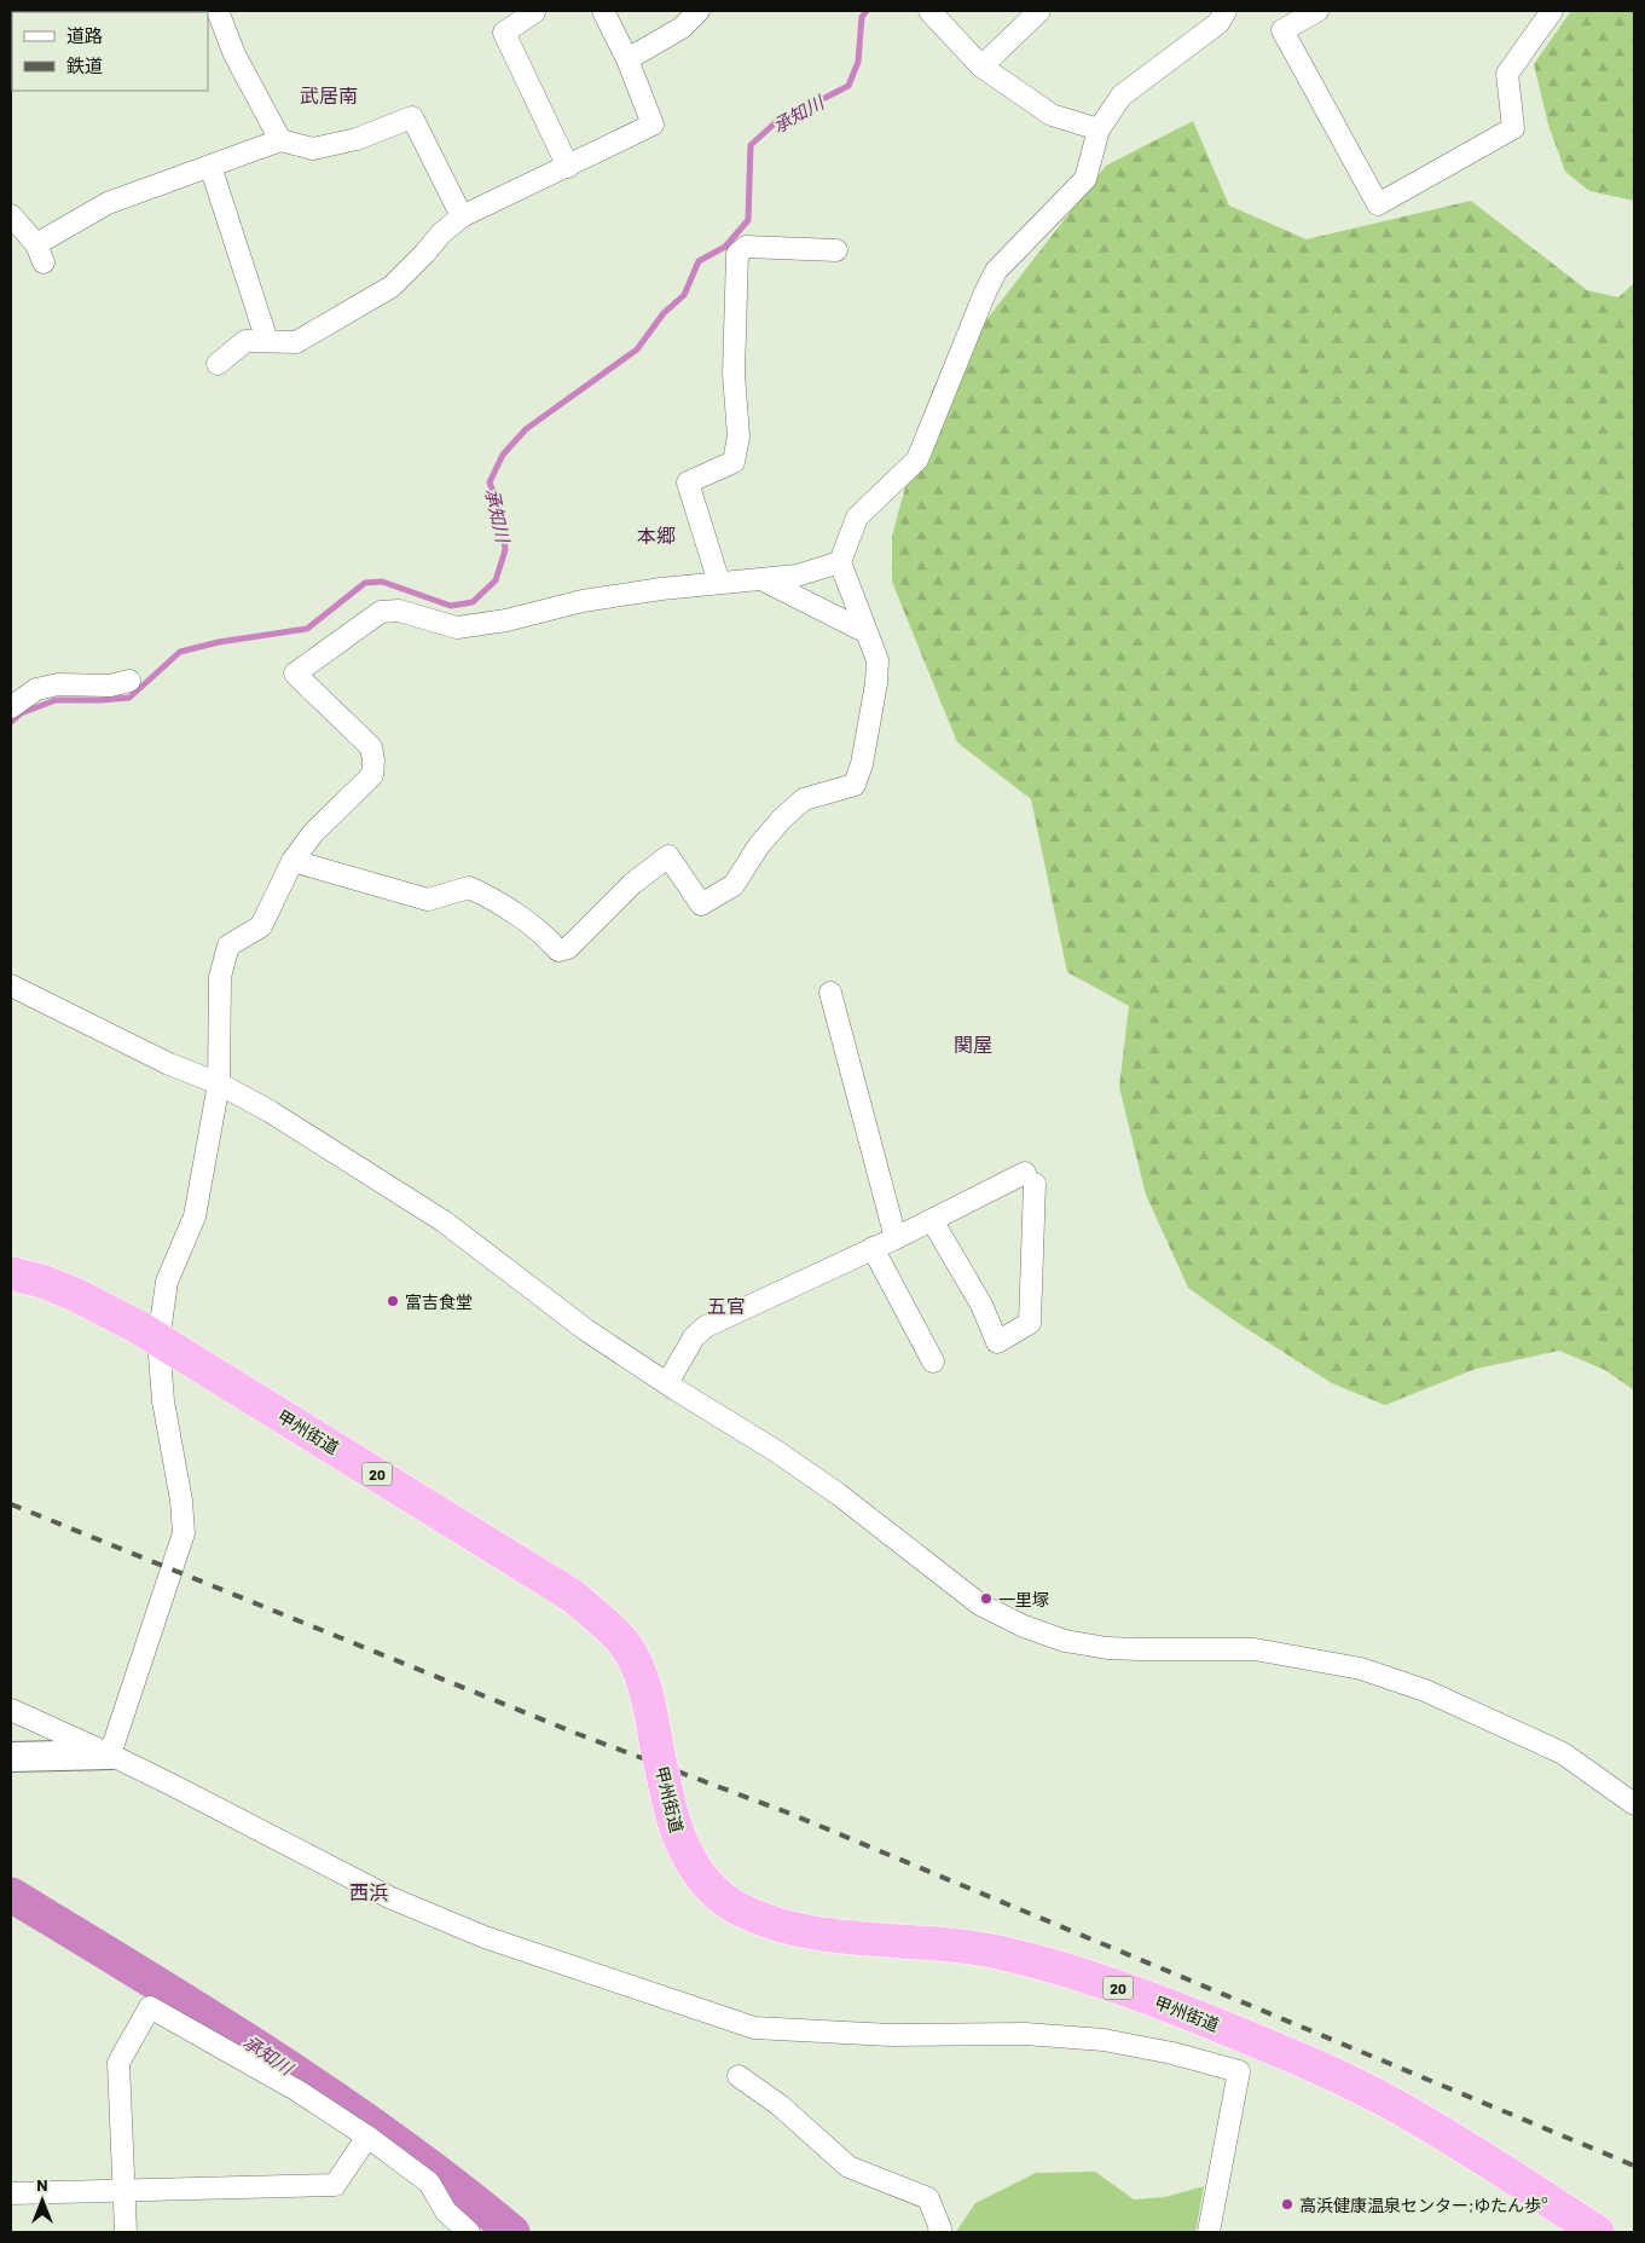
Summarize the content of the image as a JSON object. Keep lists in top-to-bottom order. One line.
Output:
{"streets":{"highway":["甲州街道","20"]},"districts":["武居南","本郷","関屋","五官","西浜"],"water":["承知川"],"places":["富吉食堂","一里塚","高浜健康温泉センター;ゆたん歩°"],"legend":["道路","鉄道"],"north":"top"}
